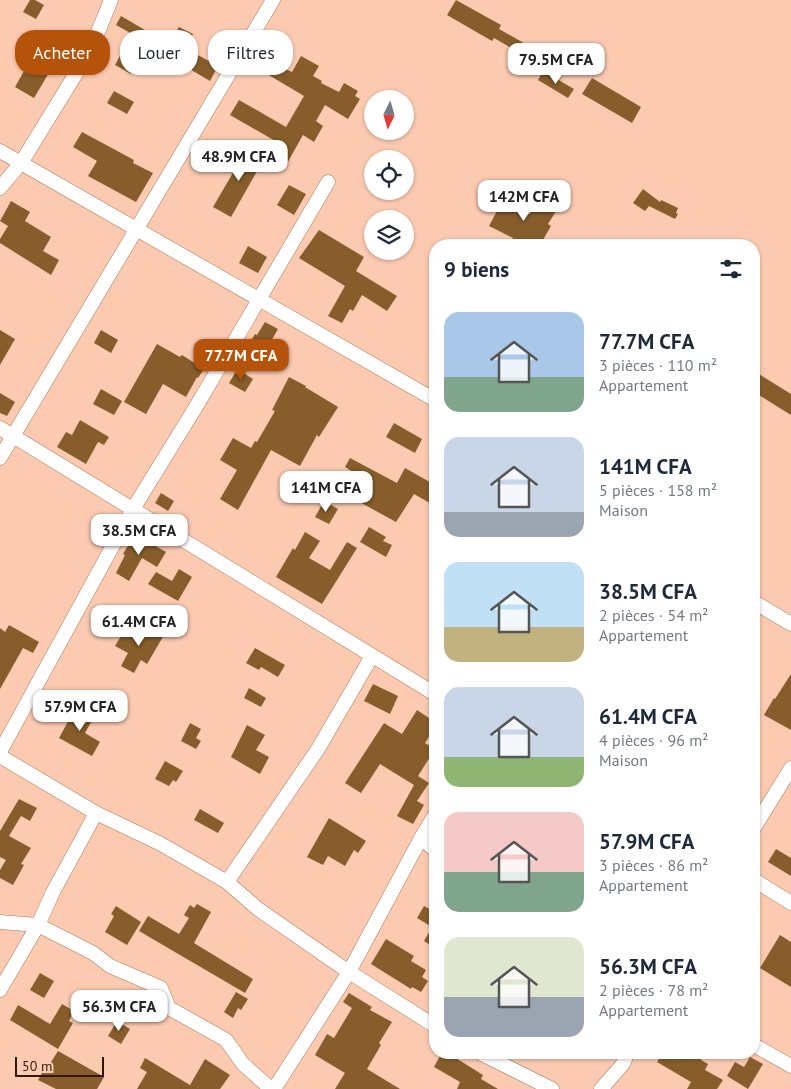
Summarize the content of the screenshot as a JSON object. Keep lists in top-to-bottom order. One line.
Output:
{"scale_bar":"50 m","north":"bottom","page":{"chip":["Acheter","Louer","Filtres"],"price":["79.5M CFA","48.9M CFA","142M CFA","77.7M CFA","141M CFA","38.5M CFA","61.4M CFA","57.9M CFA","56.3M CFA"],"heading":"9 biens","list":[{"name":"77.7M CFA","note":"3 pièces · 110 m² · Appartement"},{"name":"141M CFA","note":"5 pièces · 158 m² · Maison"},{"name":"38.5M CFA","note":"2 pièces · 54 m² · Appartement"},{"name":"61.4M CFA","note":"4 pièces · 96 m² · Maison"},{"name":"57.9M CFA","note":"3 pièces · 86 m² · Appartement"},{"name":"56.3M CFA","note":"2 pièces · 78 m² · Appartement"}],"scale":"50 m"}}
